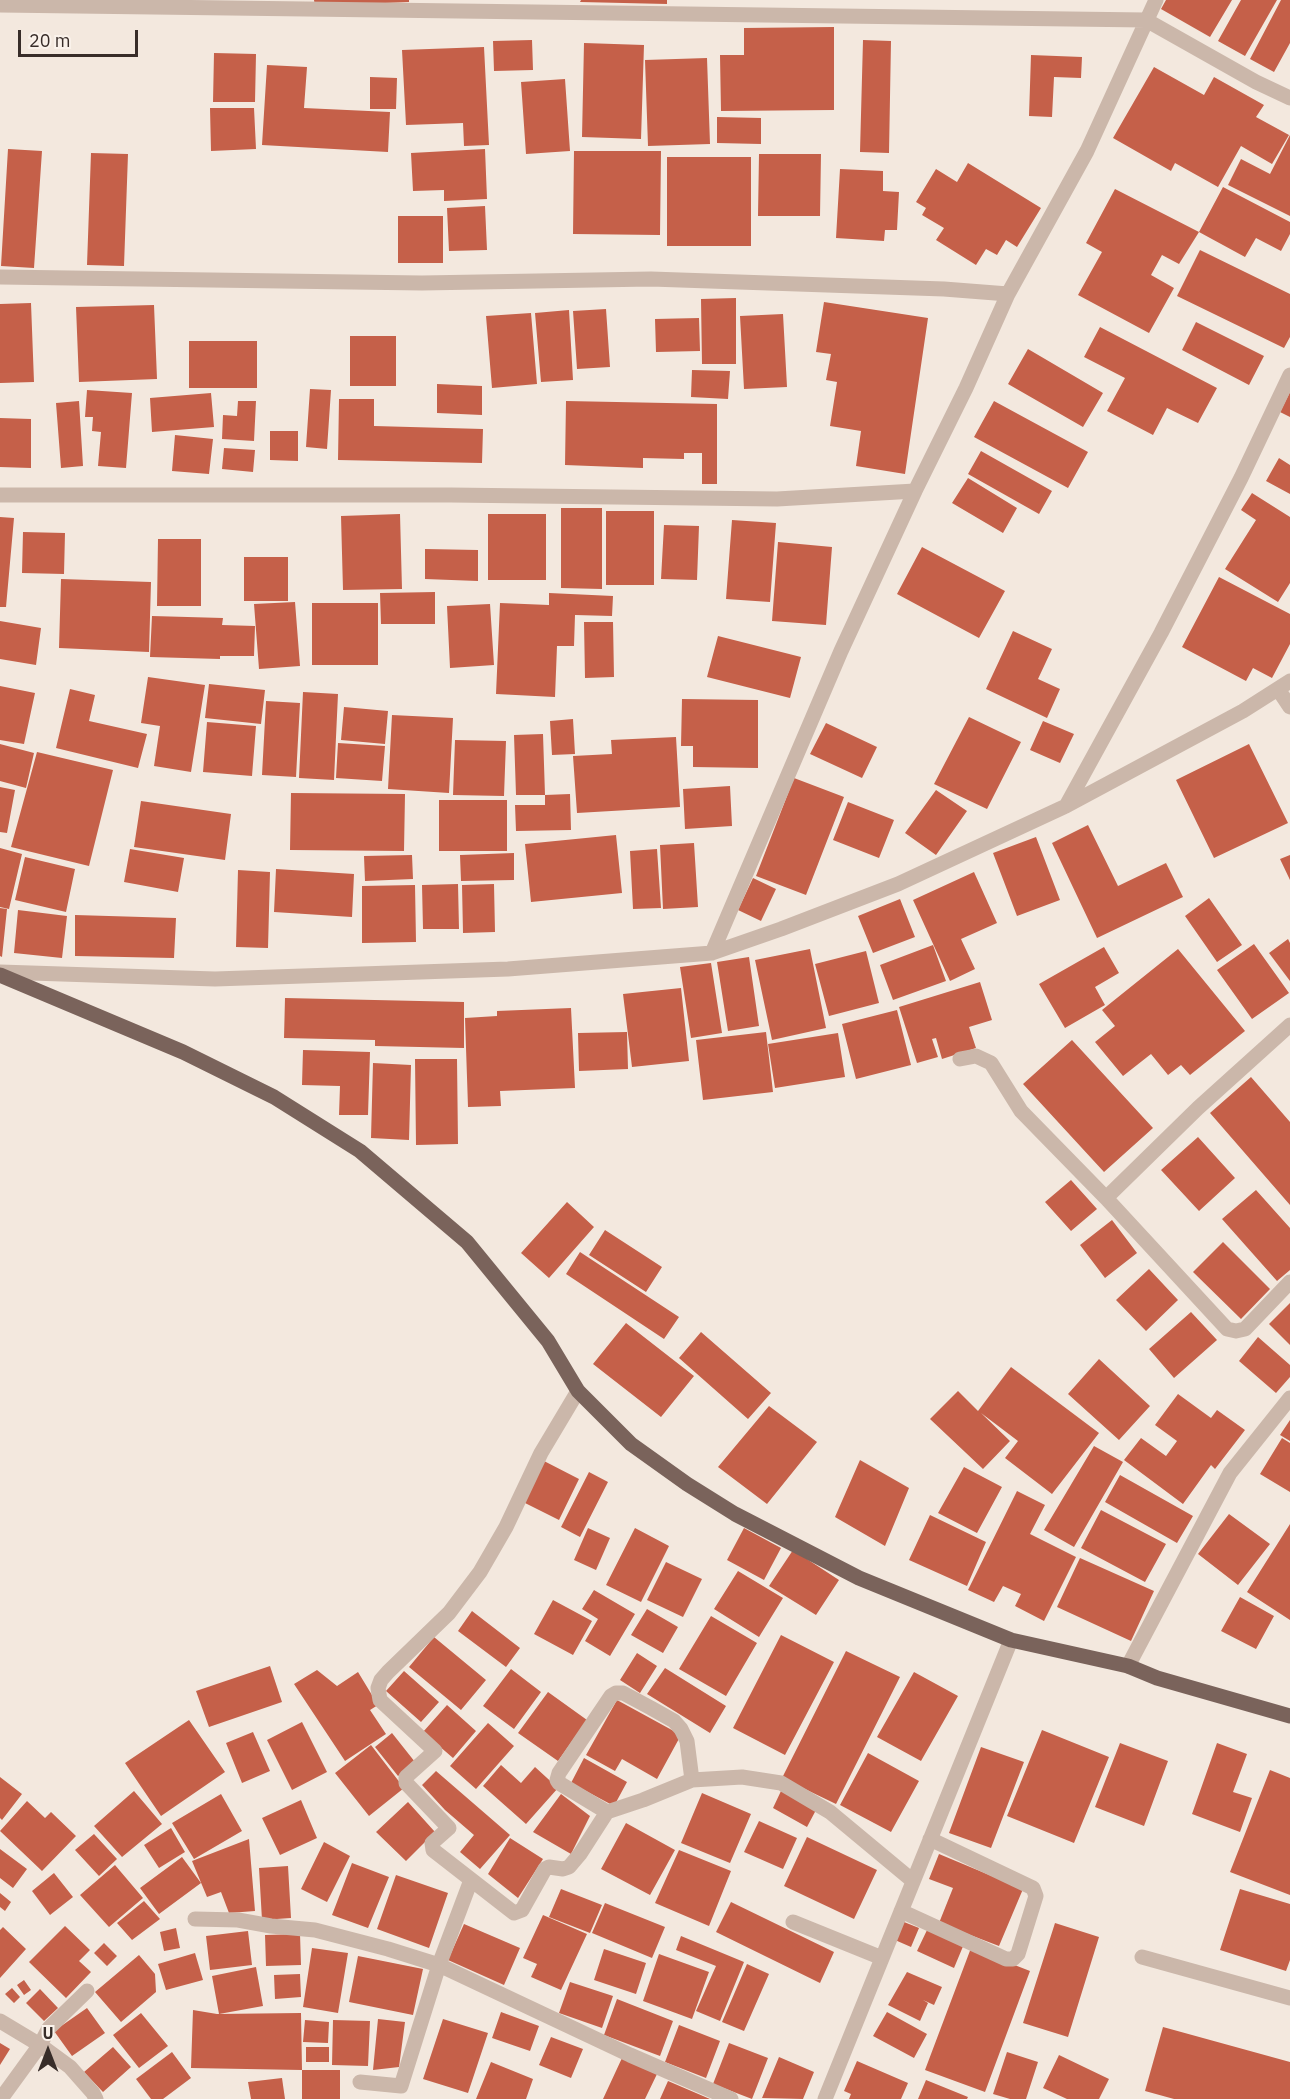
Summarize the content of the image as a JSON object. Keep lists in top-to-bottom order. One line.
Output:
{"scale_bar":"20 m","north":"top"}
